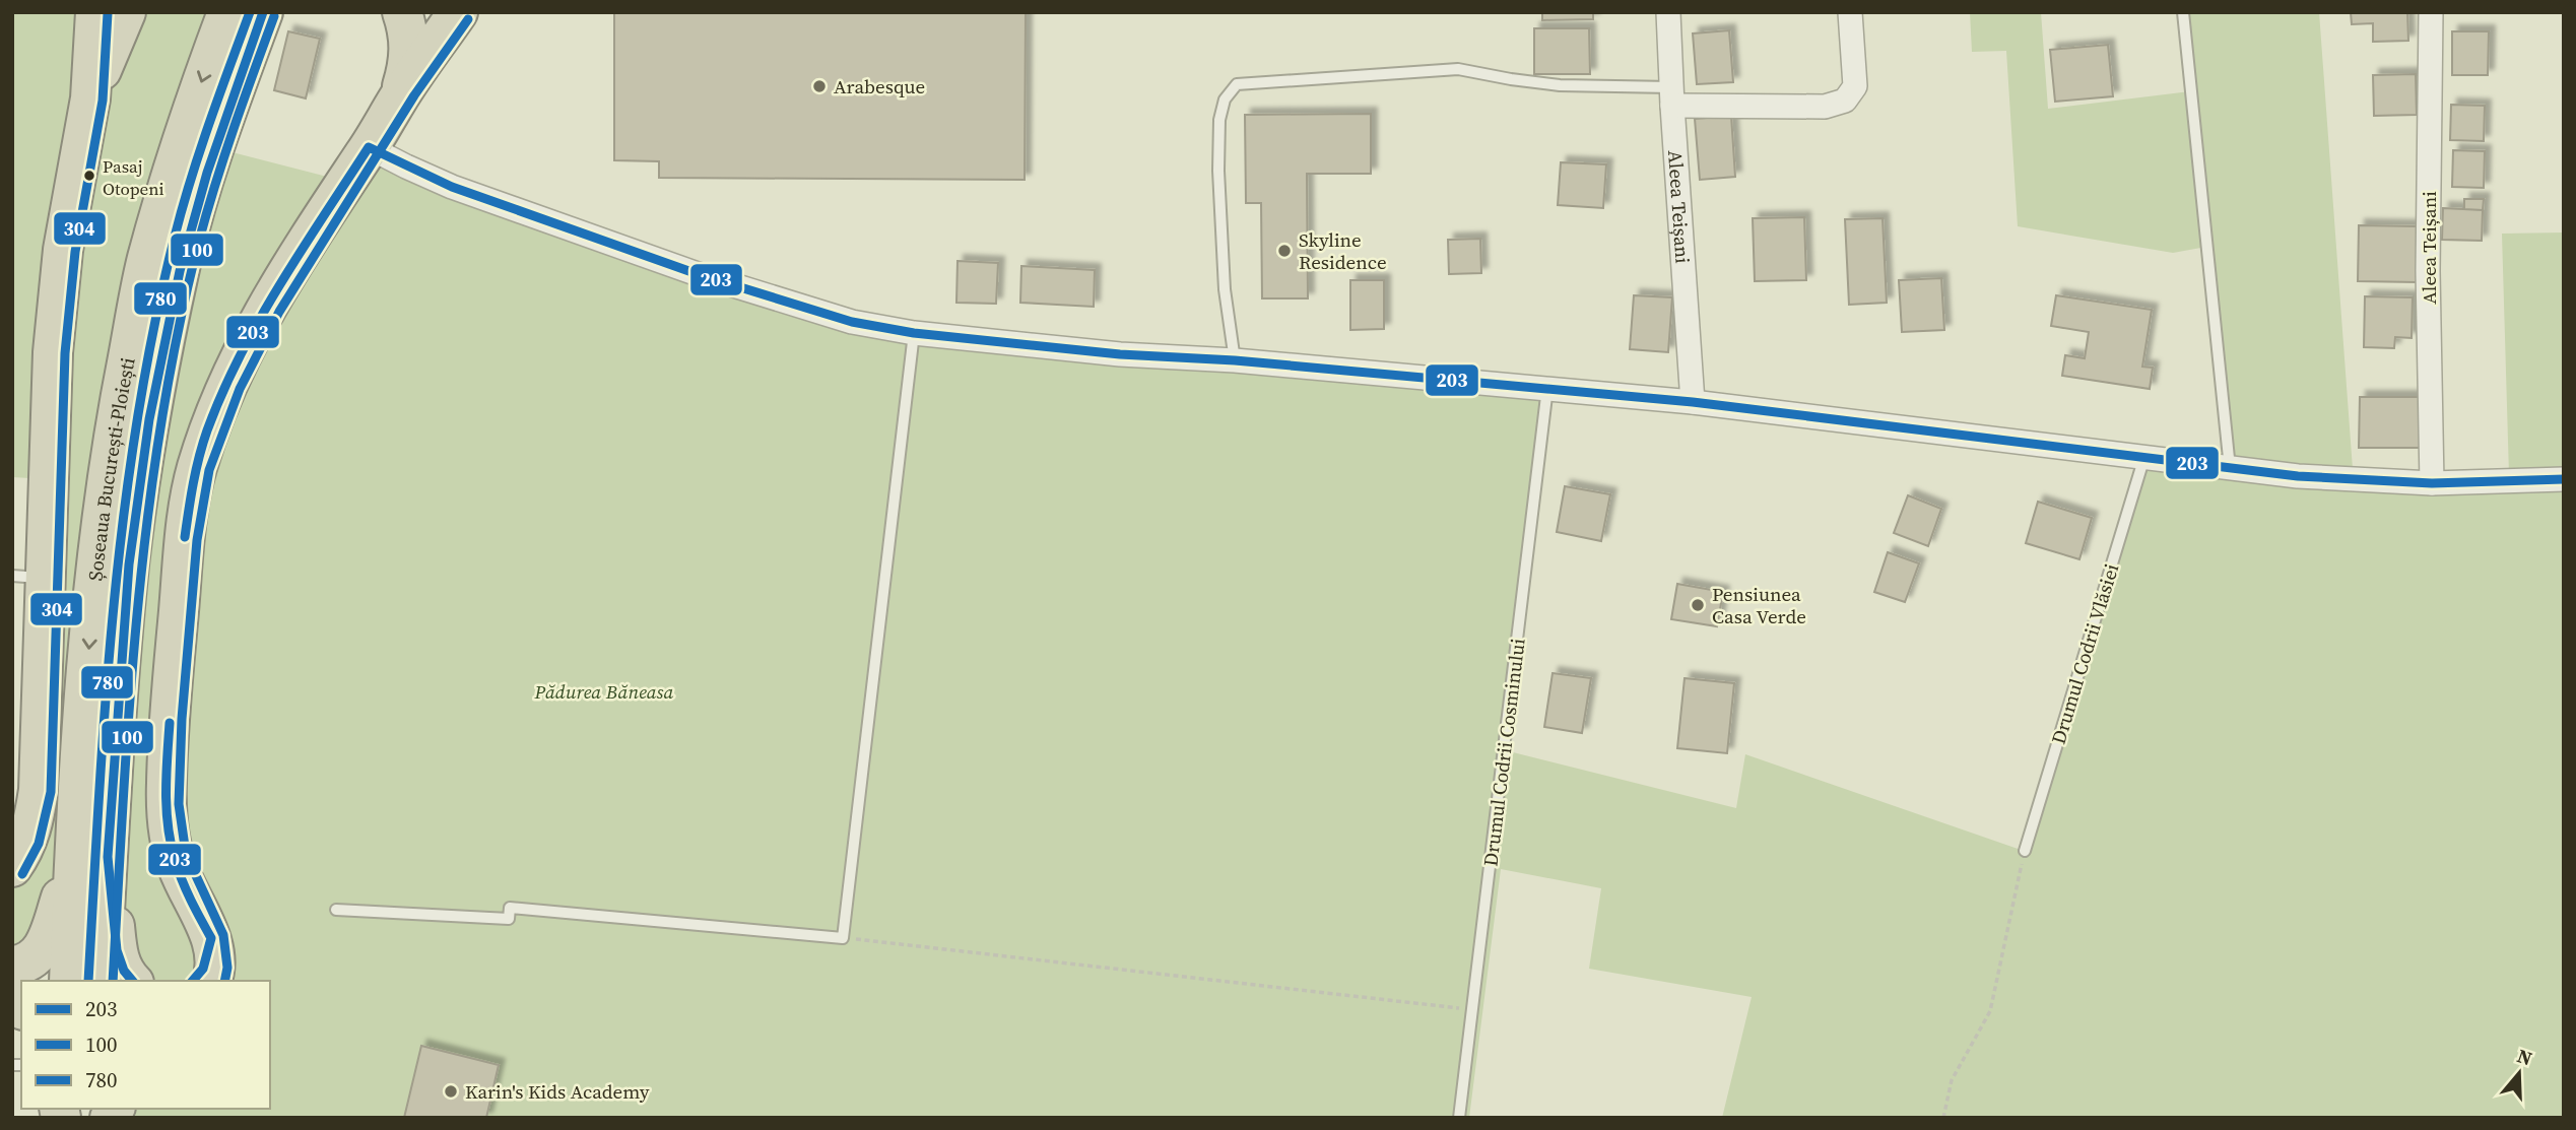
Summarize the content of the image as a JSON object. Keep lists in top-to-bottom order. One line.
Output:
{"streets":{"highway":["Șoseaua București-Ploiești"],"street":["Aleea Teișani"],"lane":["Drumul Codrii Vlăsiei","Drumul Codrii Cosminului"]},"parks":["Pădurea Băneasa"],"places":["Arabesque","Pasaj Otopeni","Skyline Residence","Pensiunea Casa Verde","Karin's Kids Academy"],"lines":["transit line 203","transit line 780","transit line 304","transit line 100"],"legend":["203","100","780"],"north":"top"}
